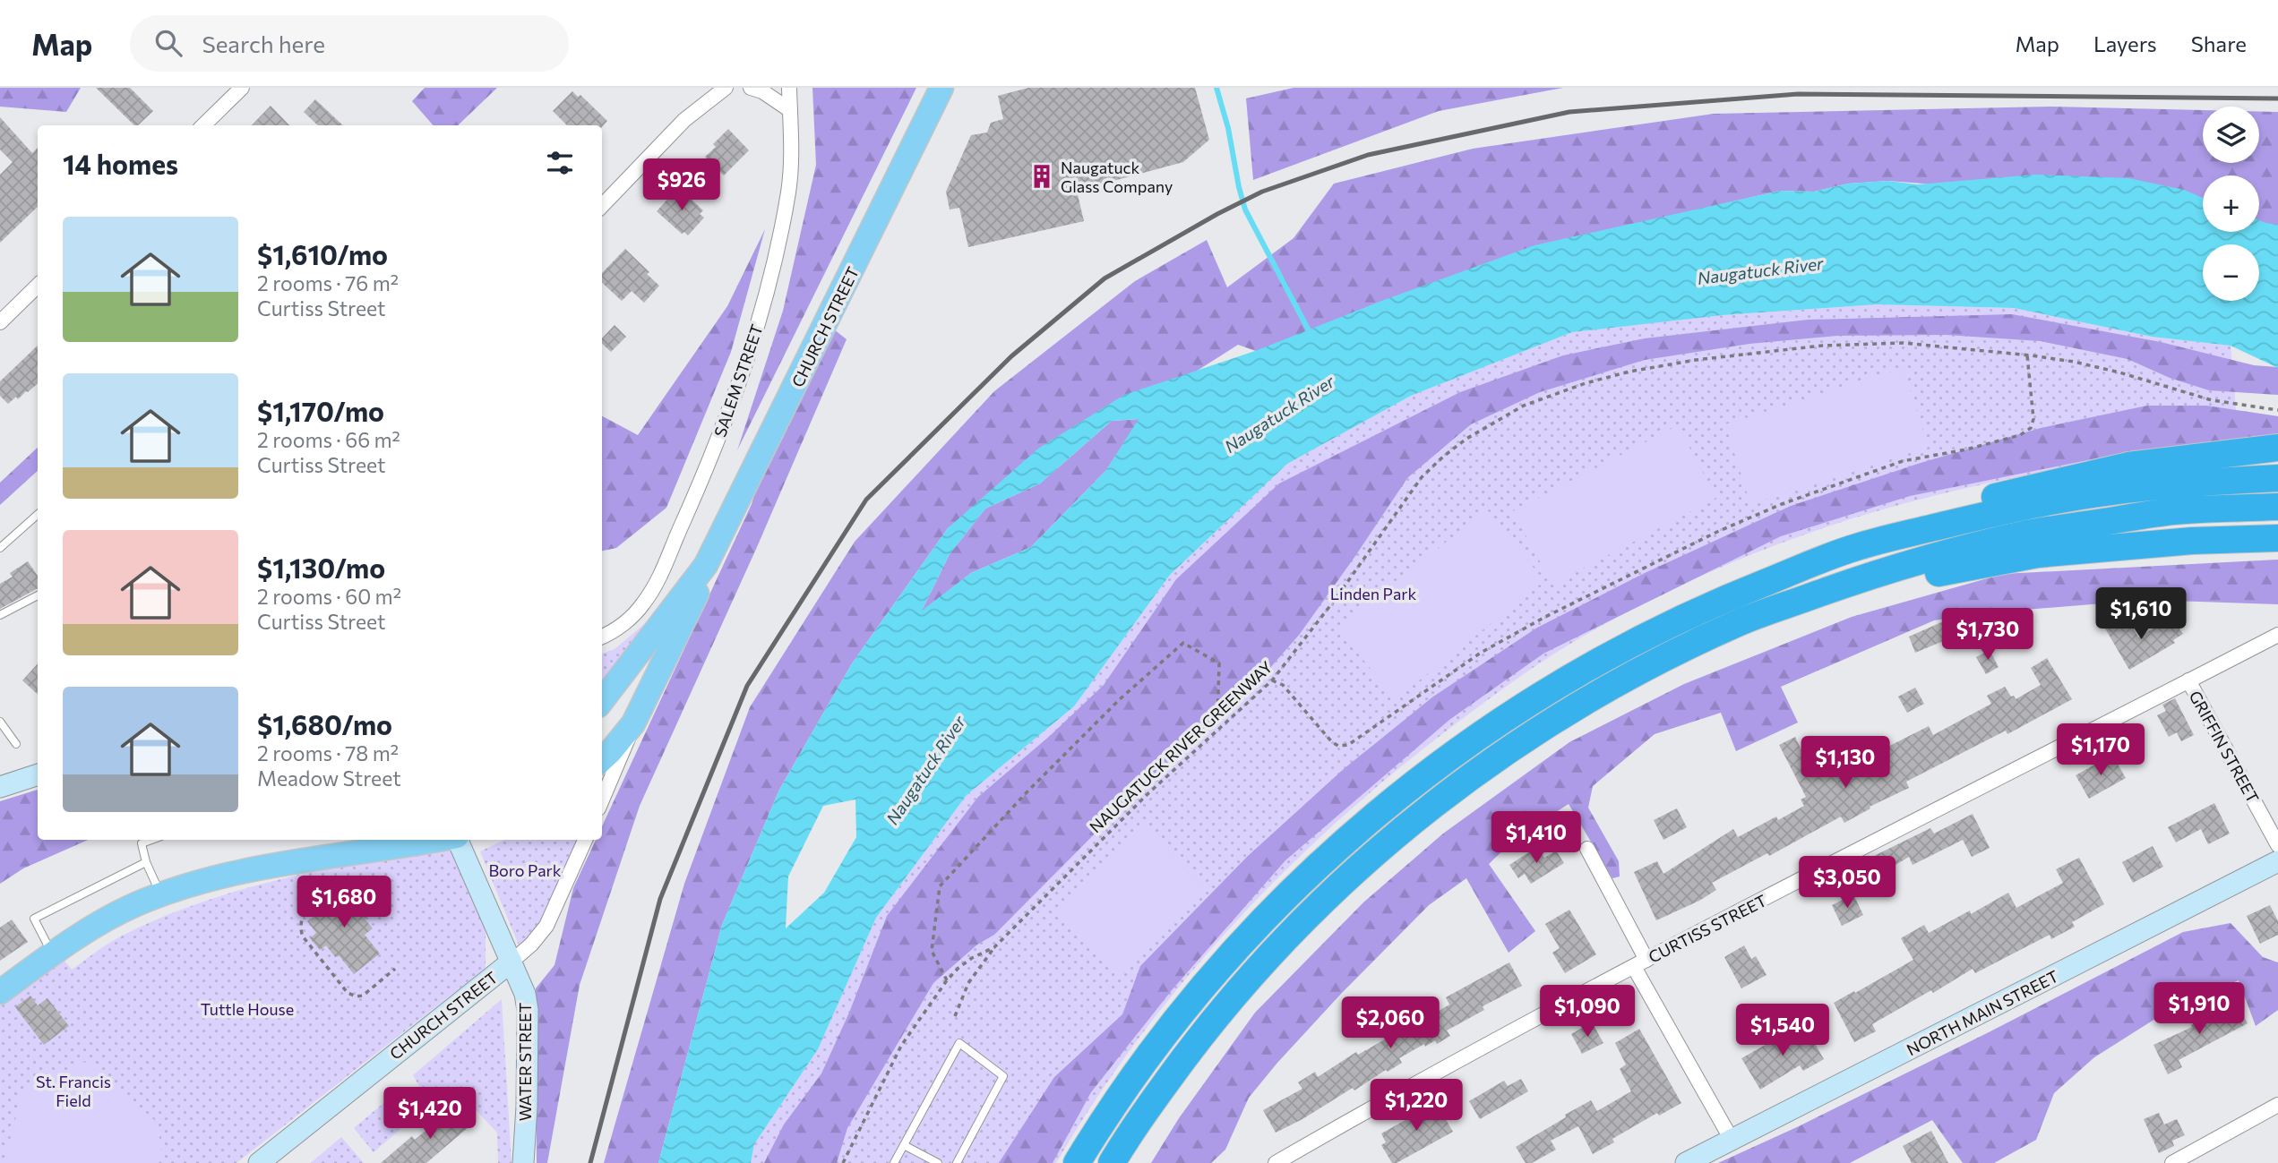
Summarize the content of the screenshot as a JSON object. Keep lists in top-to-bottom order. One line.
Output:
{"streets":{"main road":["CHURCH STREET"],"street":["SALEM STREET","GRIFFIN STREET","CURTISS STREET","NORTH MAIN STREET","WATER STREET"],"path":["NAUGATUCK RIVER GREENWAY"]},"crossings":[["CHURCH STREET","WATER STREET"],["GRIFFIN STREET","CURTISS STREET"]],"water":["Naugatuck River"],"parks":["Linden Park","Boro Park","Tuttle House","St. Francis Field"],"places":{"building":["Naugatuck Glass Company"]},"page":{"header":"Map","search":"Search here","nav":["Map","Layers","Share"],"map_buttons":["+","−"],"heading":"14 homes","price":["$926","$1,610","$1,730","$1,170","$1,130","$1,410","$3,050","$1,680","$1,910","$1,090","$2,060","$1,540","$1,220","$1,420"],"list":[{"name":"$1,610/mo","note":"2 rooms · 76 m² · Curtiss Street"},{"name":"$1,170/mo","note":"2 rooms · 66 m² · Curtiss Street"},{"name":"$1,130/mo","note":"2 rooms · 60 m² · Curtiss Street"},{"name":"$1,680/mo","note":"2 rooms · 78 m² · Meadow Street"}]}}
